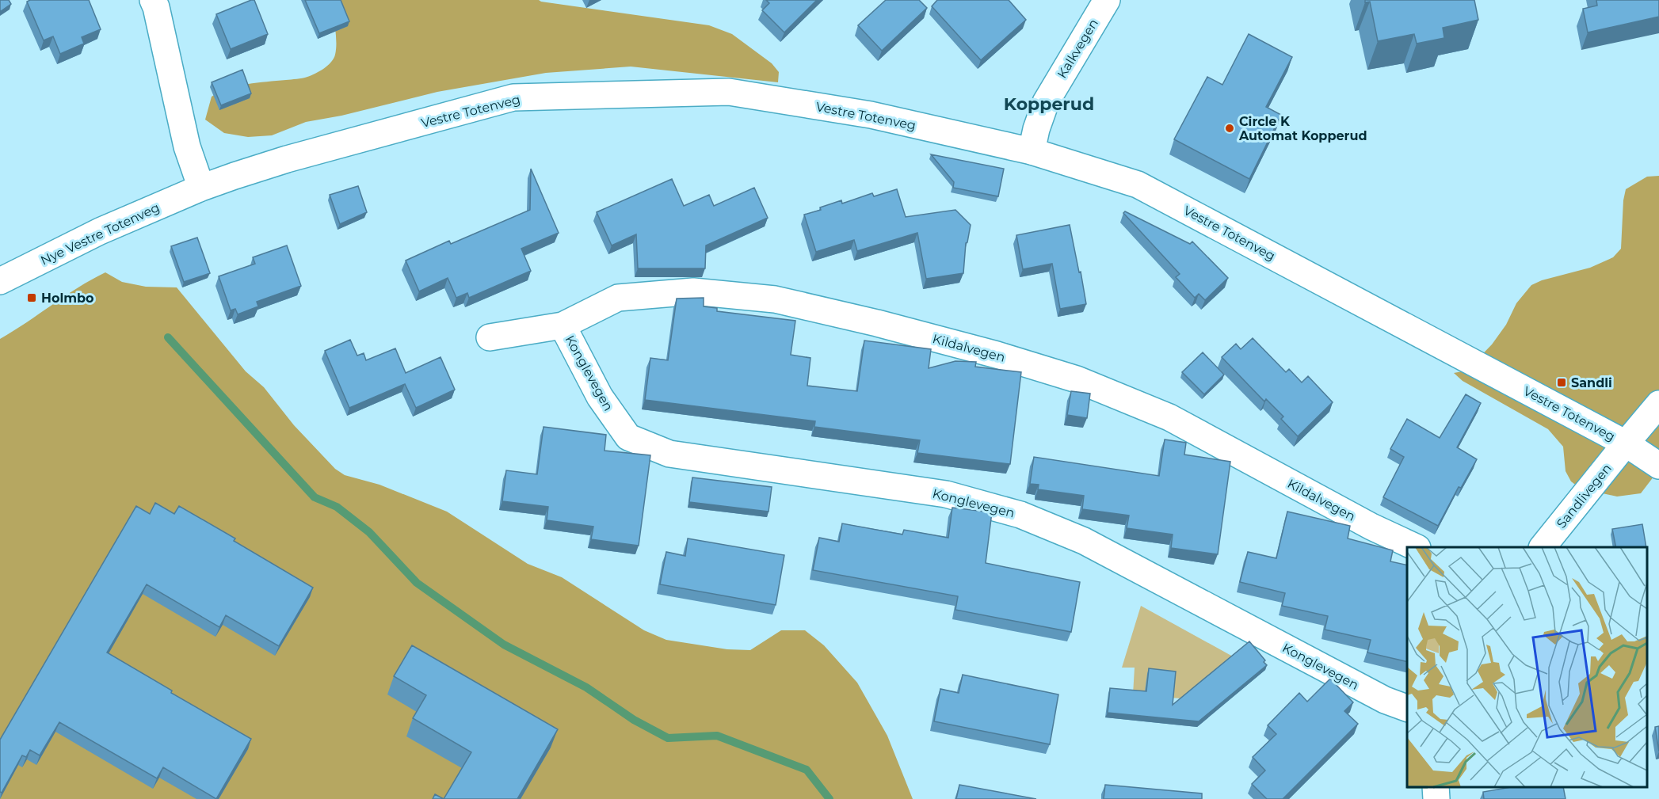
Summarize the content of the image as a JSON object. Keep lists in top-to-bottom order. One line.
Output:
{"streets":{"street":["Kalkvegen","Vestre Totenveg","Nye Vestre Totenveg","Kildalvegen","Konglevegen","Sandlivegen"]},"crossings":[["Kalkvegen","Vestre Totenveg"],["Vestre Totenveg","Nye Vestre Totenveg"],["Vestre Totenveg","Sandlivegen"],["Kildalvegen","Konglevegen"]],"districts":["Kopperud"],"places":{"other":["Circle K Automat Kopperud"],"transit":["Holmbo","Sandli"]}}
